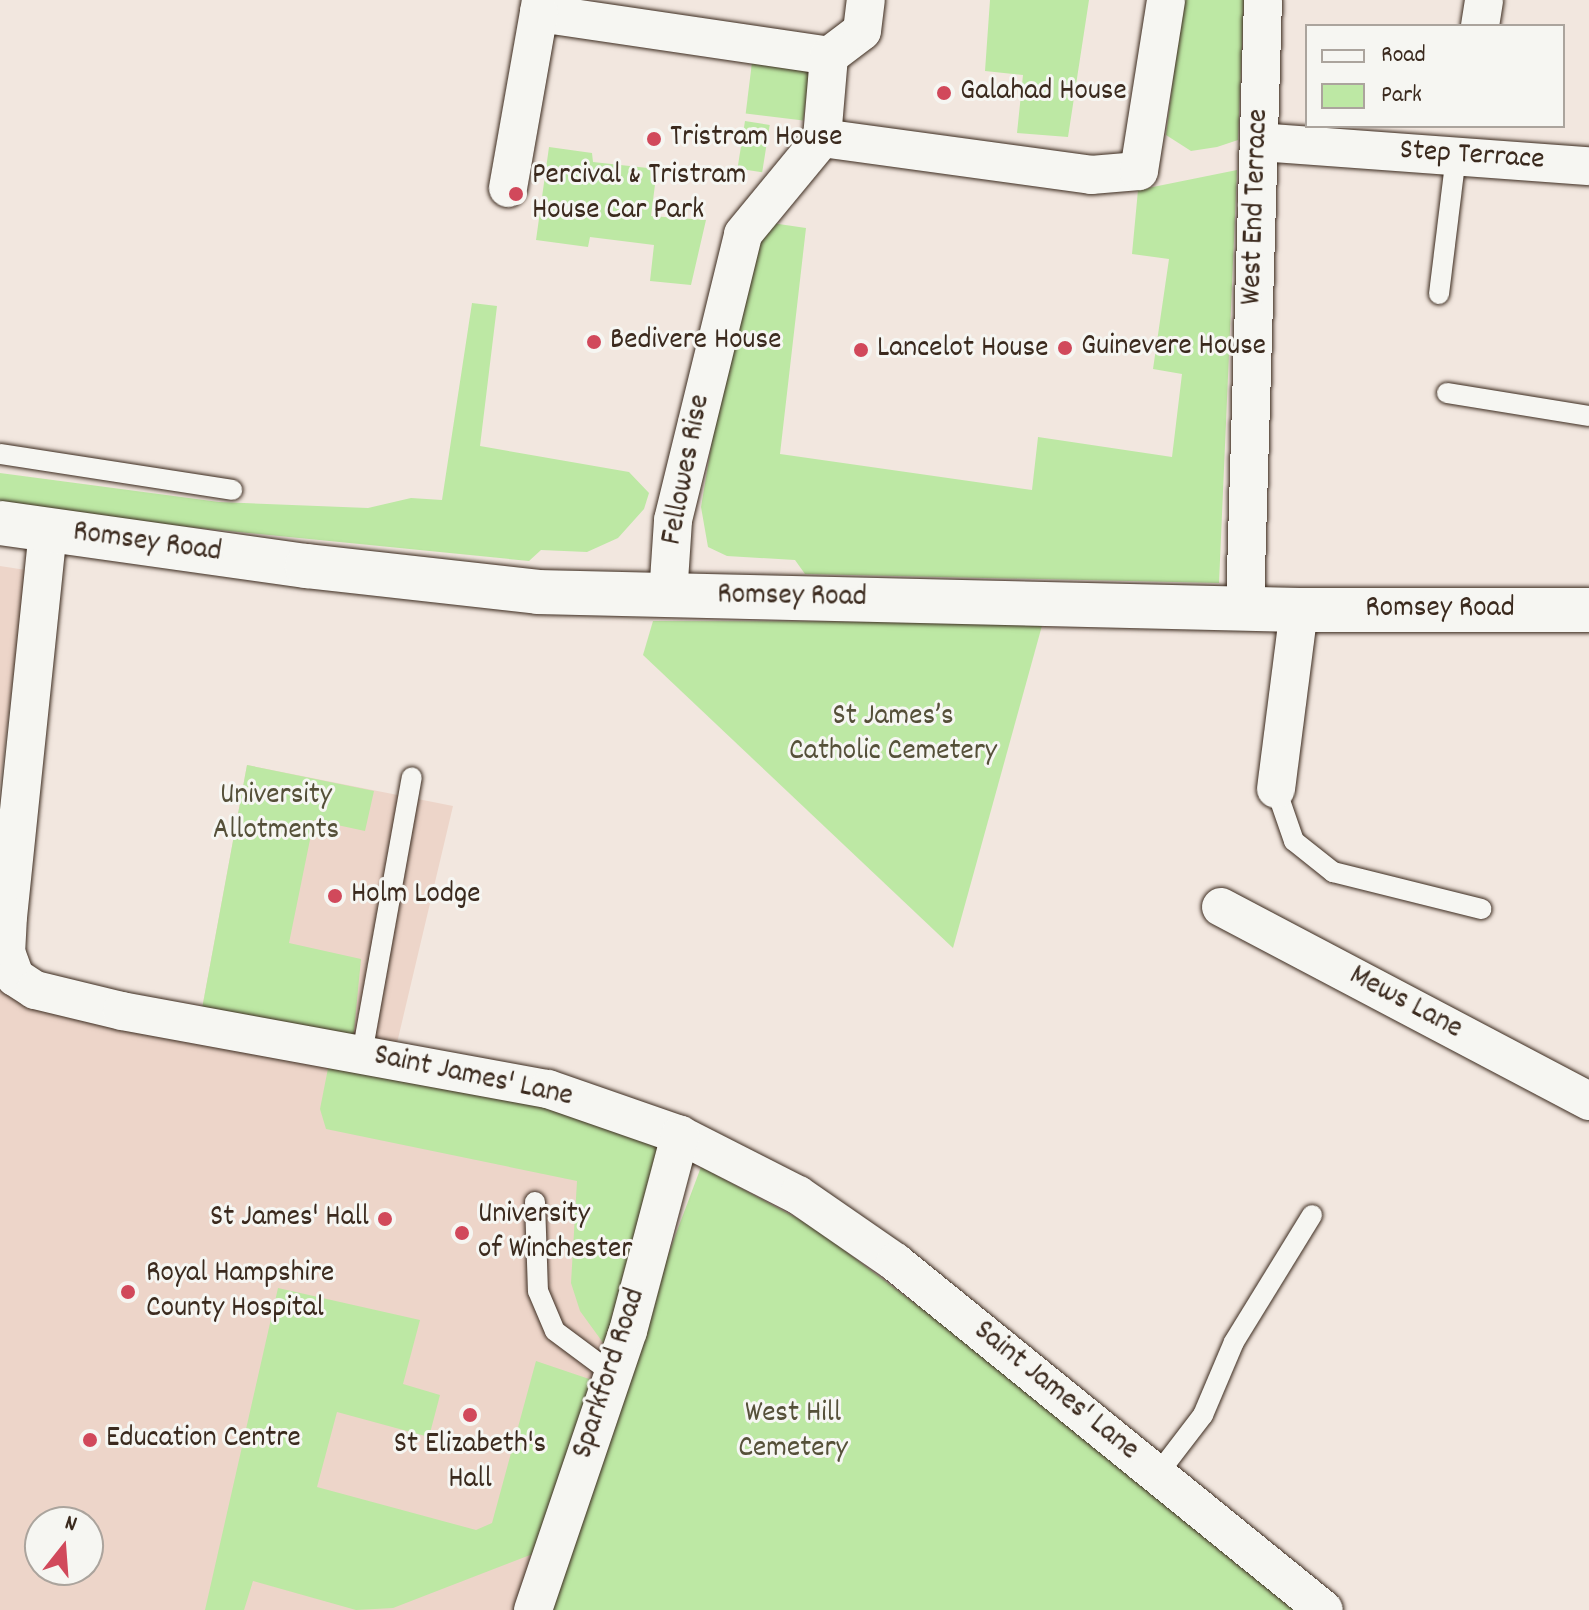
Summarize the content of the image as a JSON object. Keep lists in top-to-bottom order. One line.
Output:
{"streets":{"main road":["Romsey Road"],"street":["Step Terrace","West End Terrace","Fellowes Rise","Mews Lane","Saint James' Lane","Sparkford Road"]},"crossings":[["Step Terrace","West End Terrace"],["West End Terrace","Romsey Road"],["Fellowes Rise","Romsey Road"],["Romsey Road","Saint James' Lane"],["Saint James' Lane","Sparkford Road"]],"parks":["St James’s Catholic Cemetery","University Allotments","West Hill Cemetery"],"places":["Galahad House","Tristram House","Percival & Tristram House Car Park","Bedivere House","Guinevere House","Lancelot House","Holm Lodge","St James' Hall","University of Winchester","Royal Hampshire County Hospital","St Elizabeth's Hall","Education Centre"],"legend":["Road","Park"],"north":"top"}
